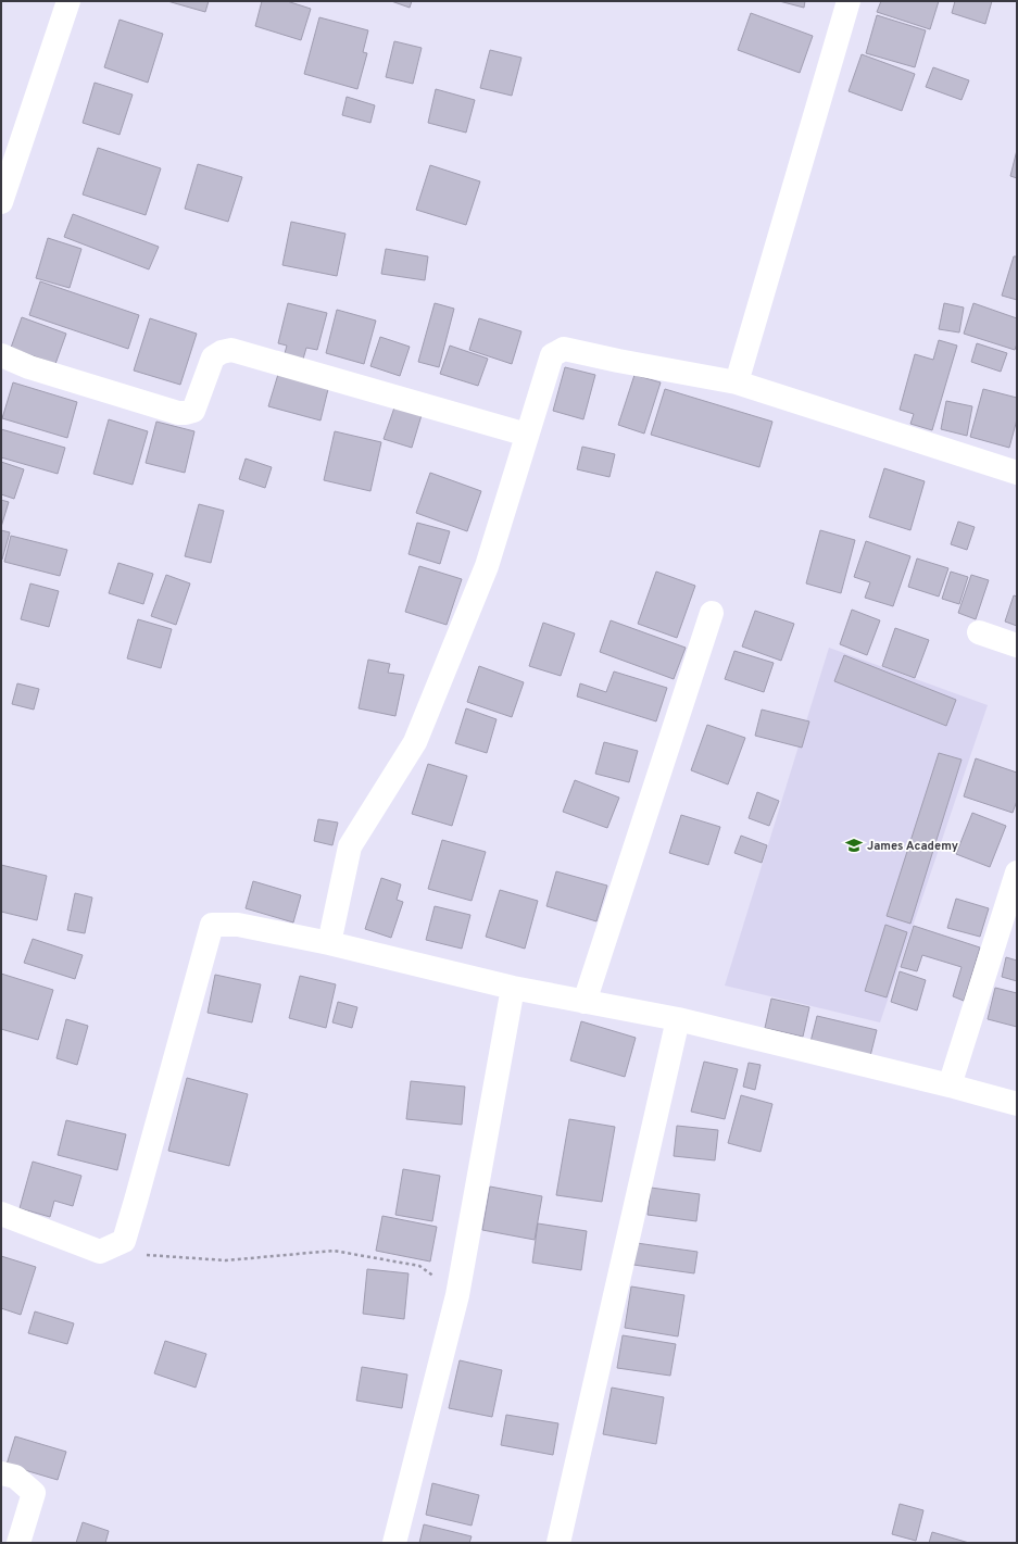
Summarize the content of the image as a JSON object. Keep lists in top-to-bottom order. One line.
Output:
{"places":{"school or university":["James Academy"]}}
